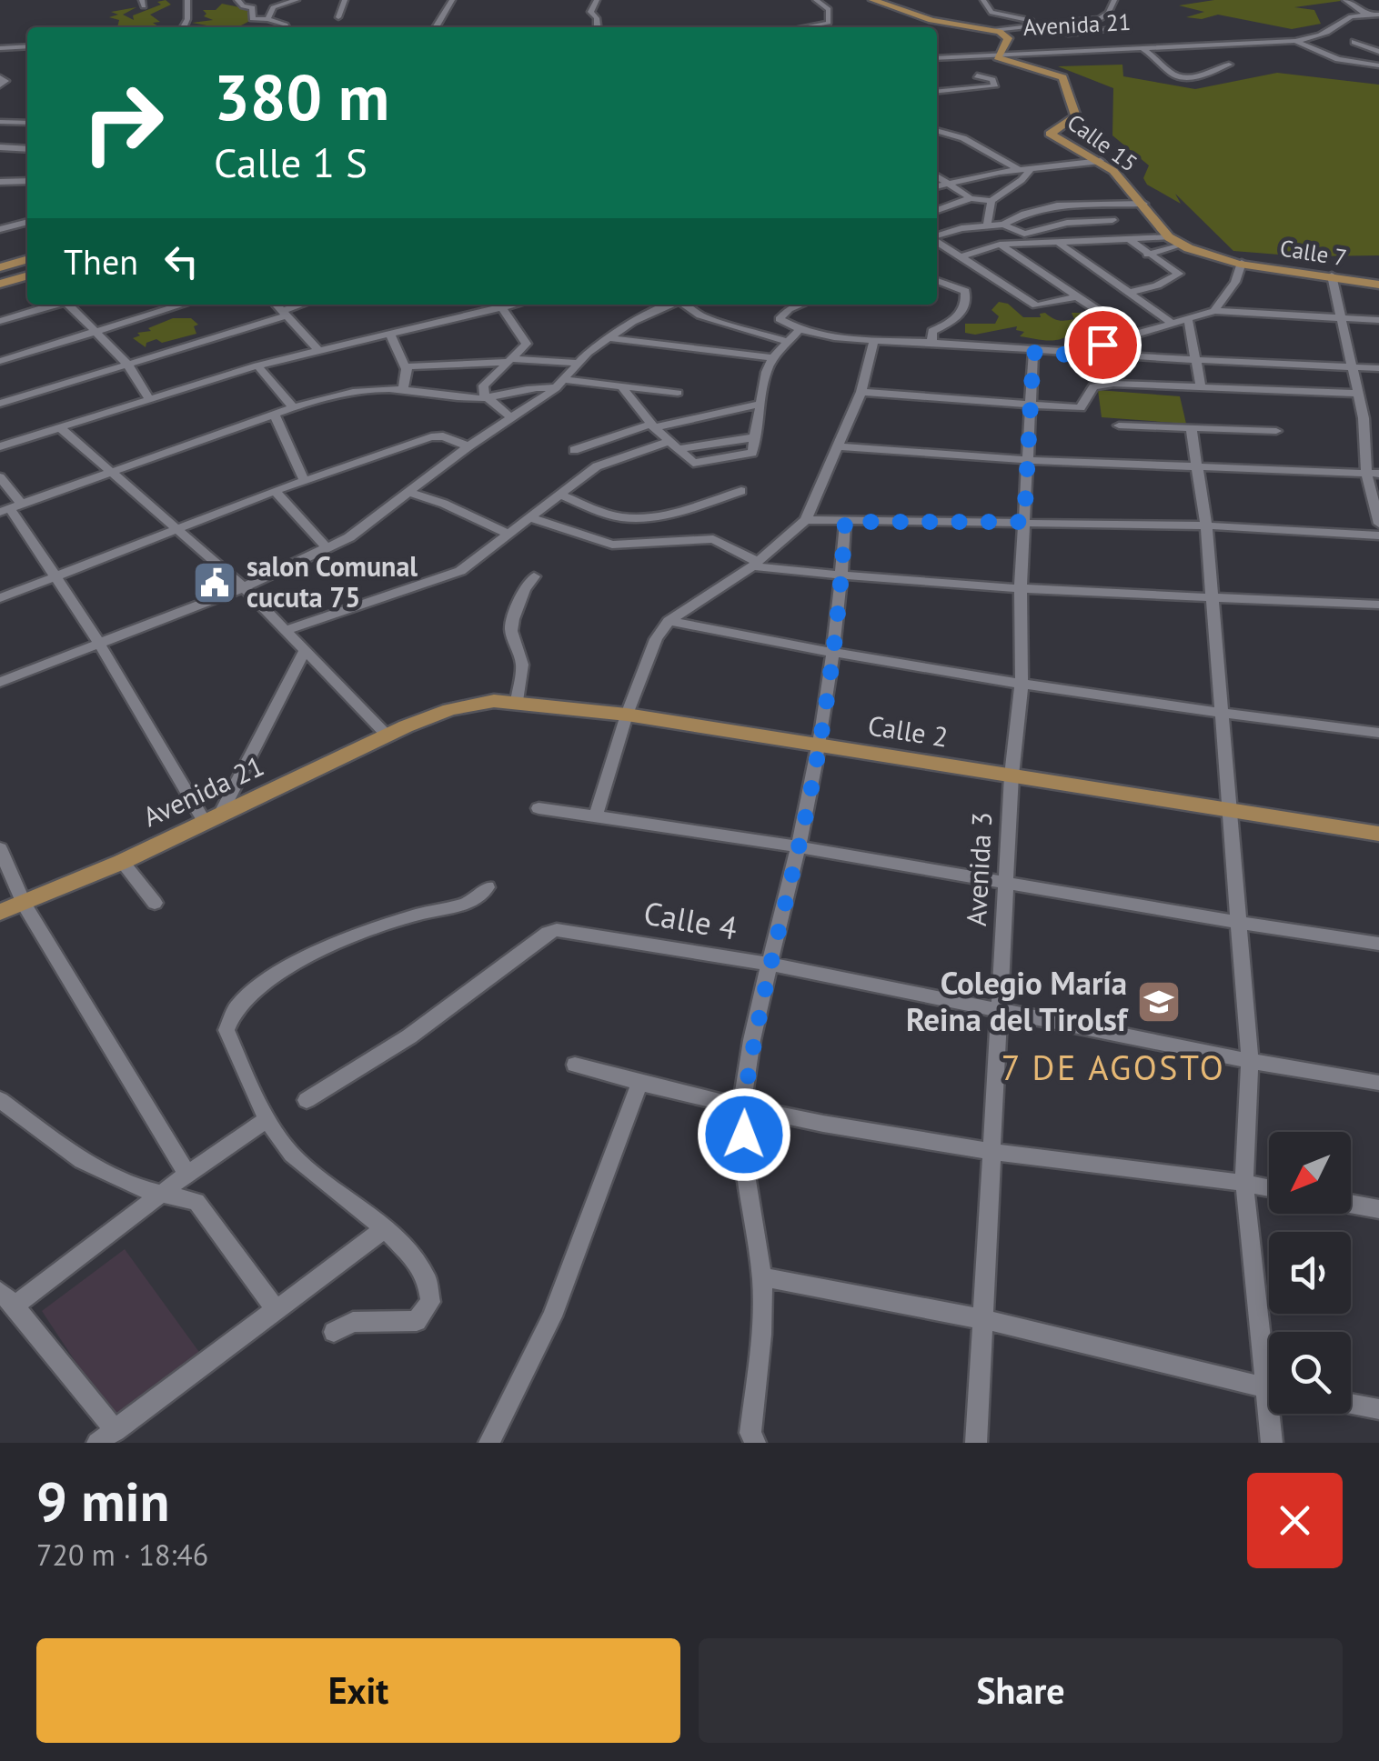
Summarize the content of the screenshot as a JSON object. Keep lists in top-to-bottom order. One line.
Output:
{"streets":{"main road":["Avenida 21","Calle 15","Calle 7","Calle 2"],"street":["Avenida 3","Calle 4"]},"crossings":[["Avenida 21","Calle 15"],["Avenida 21","Calle 2"],["Calle 2","Avenida 3"],["Avenida 3","Calle 4"]],"districts":["7 DE AGOSTO"],"places":{"public building":["salon Comunal cucuta 75"],"school or university":["Colegio María Reina del Tirolsf"]},"north":"bottom left","page":{"turn":["380 m","Calle 1 S"],"then":"Then","heading":["9 min","720 m · 18:46"],"buttons":["Exit","Share"]}}
